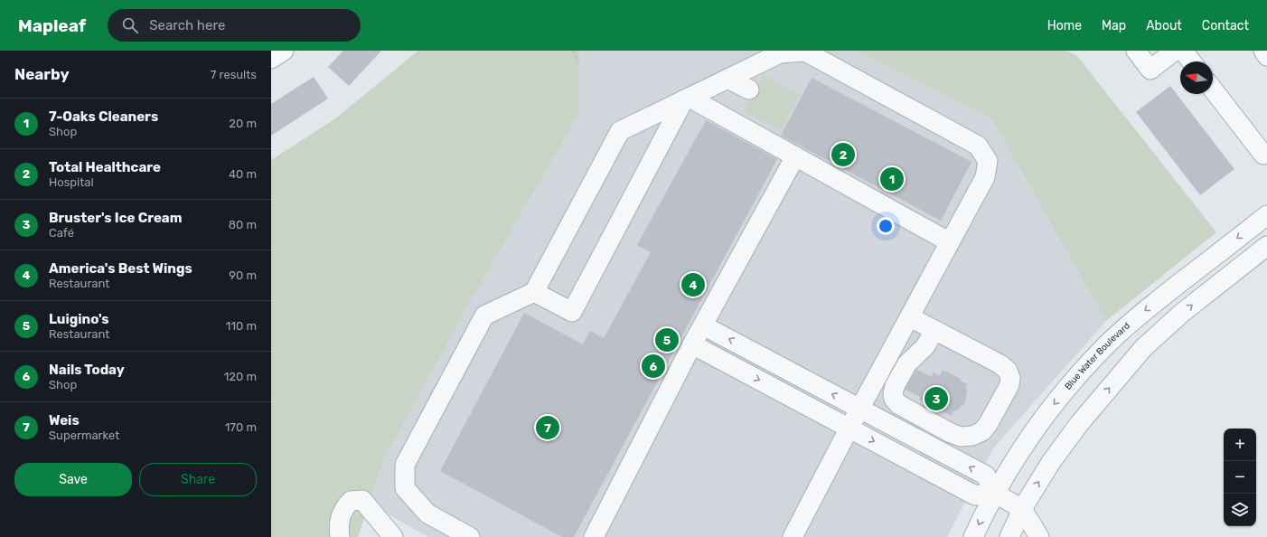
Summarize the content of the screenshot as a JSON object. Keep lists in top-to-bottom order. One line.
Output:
{"streets":{"street":["Blue Water Boulevard"]},"north":"left","page":{"header":"Mapleaf","search":"Search here","nav":["Home","Map","About","Contact"],"heading":["Nearby","7 results"],"list":[{"mark":"1","name":"7-Oaks Cleaners","note":"Shop","value":"20 m"},{"mark":"2","name":"Total Healthcare","note":"Hospital","value":"40 m"},{"mark":"3","name":"Bruster's Ice Cream","note":"Café","value":"80 m"},{"mark":"4","name":"America's Best Wings","note":"Restaurant","value":"90 m"},{"mark":"5","name":"Luigino's","note":"Restaurant","value":"110 m"},{"mark":"6","name":"Nails Today","note":"Shop","value":"120 m"},{"mark":"7","name":"Weis","note":"Supermarket","value":"170 m"}],"pins":["2","1","4","5","6","3","7"],"map_buttons":["+","−"],"buttons":["Save","Share"]}}
